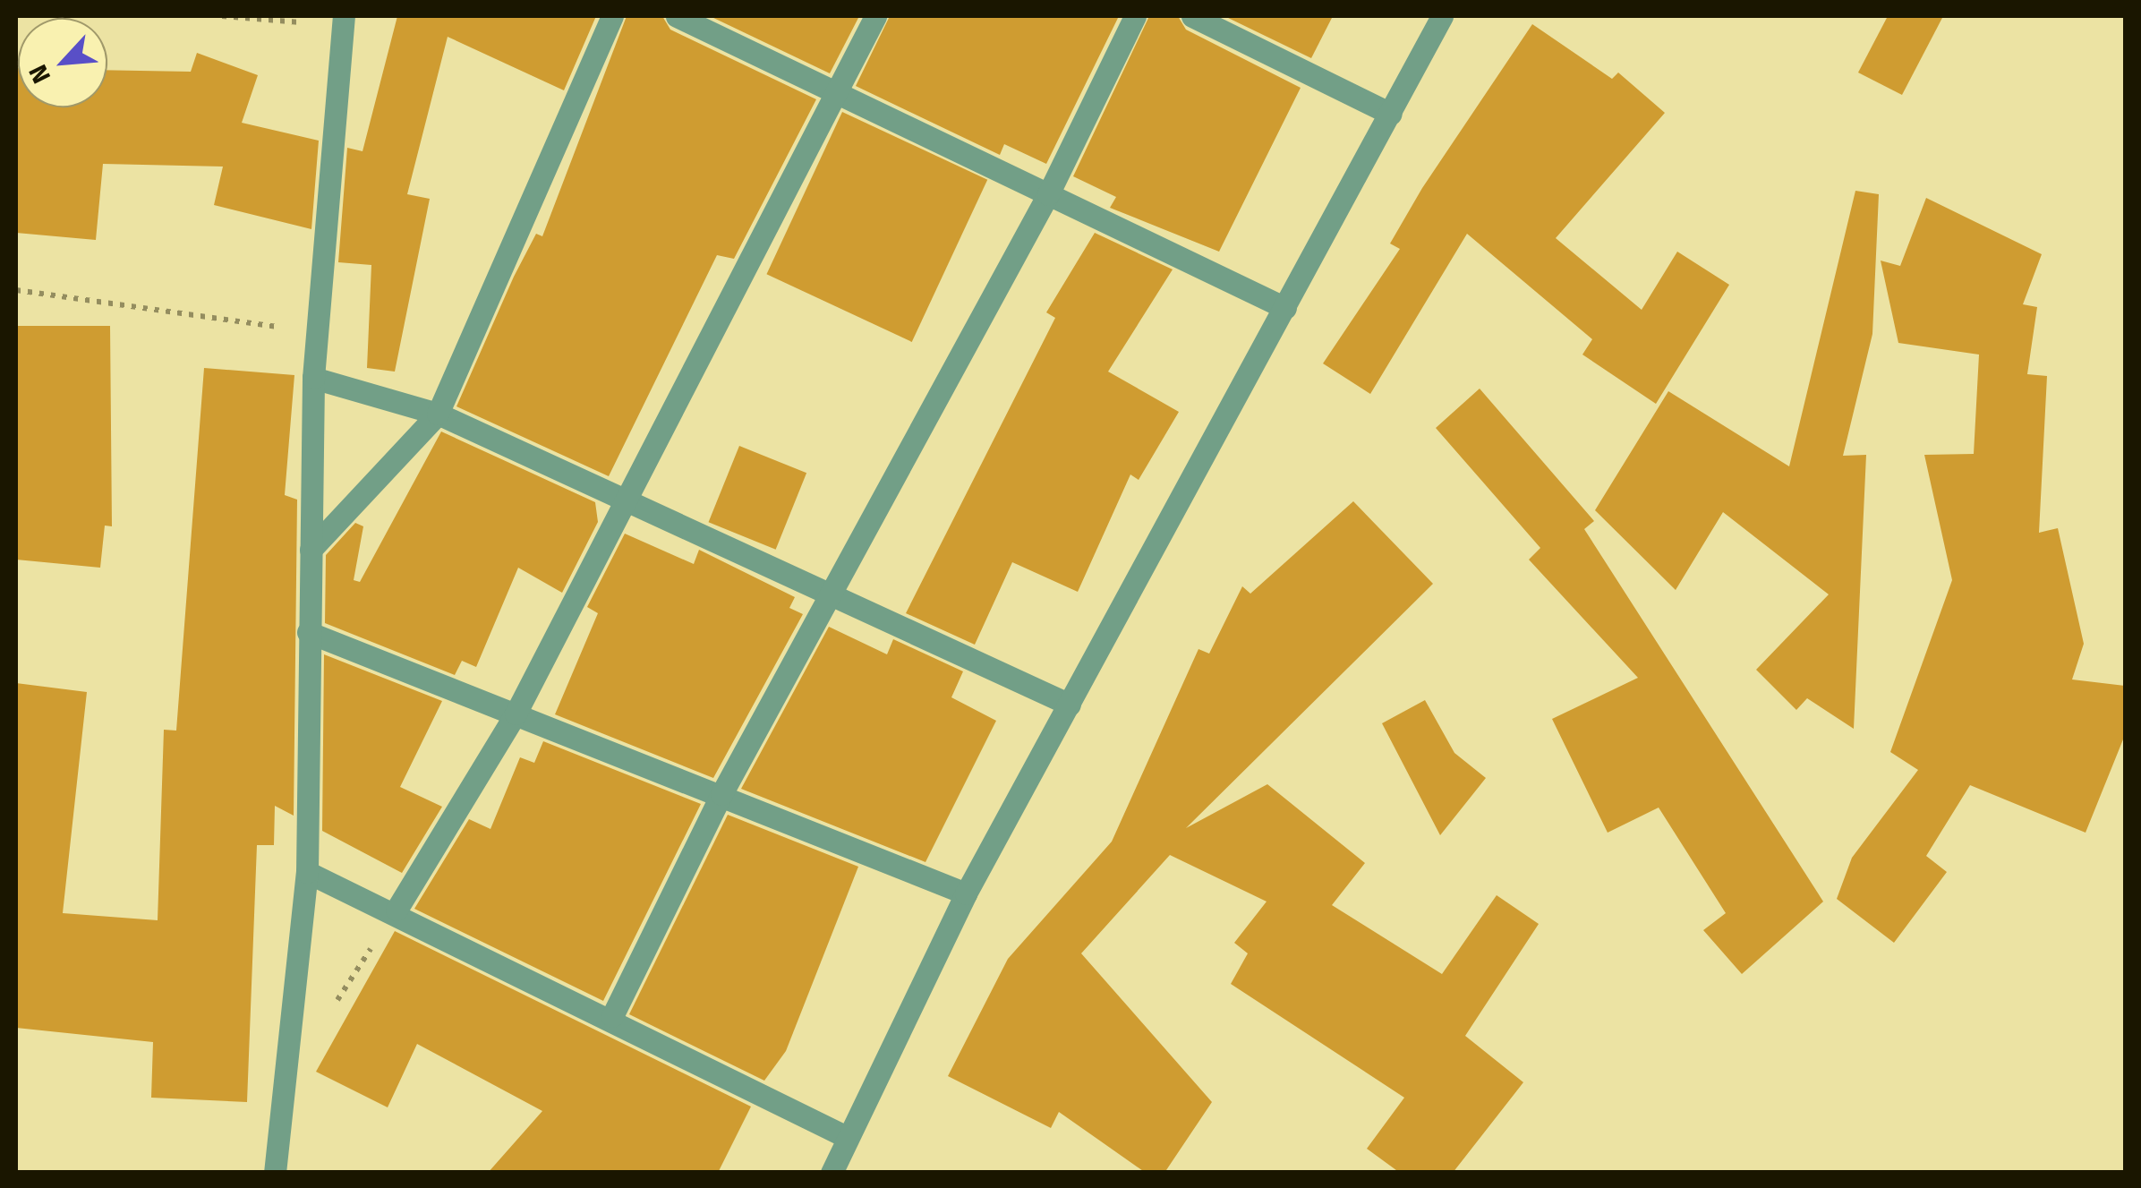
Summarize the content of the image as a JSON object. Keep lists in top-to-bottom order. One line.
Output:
{"north":"bottom left"}
